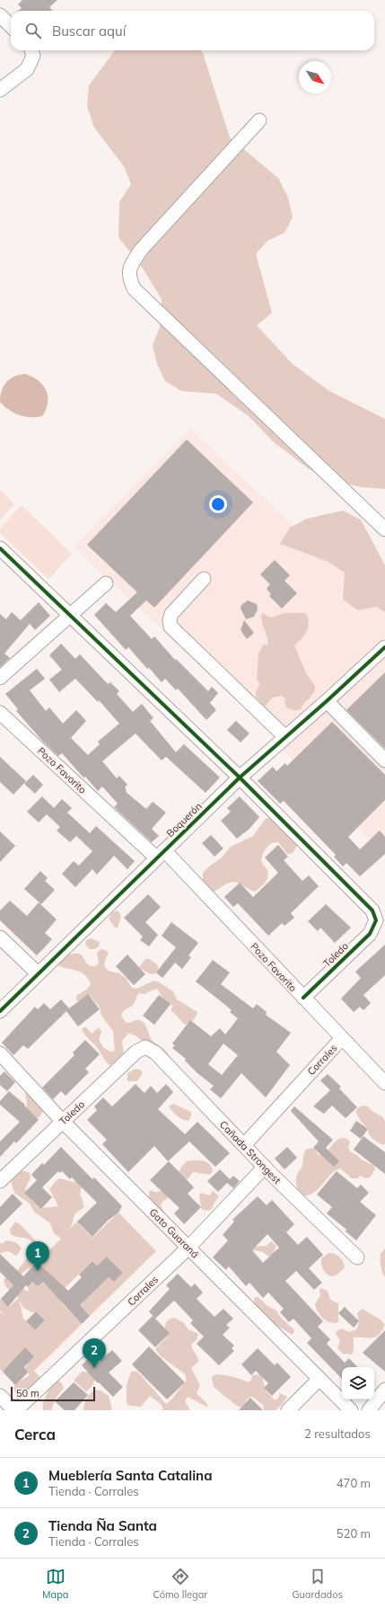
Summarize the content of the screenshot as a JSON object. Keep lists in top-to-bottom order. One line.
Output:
{"streets":{"street":["Pozo Favorito","Boquerón","Toledo","Corrales","Cañada Strongest","Gato Guaraná"]},"crossings":[["Pozo Favorito","Boquerón"],["Pozo Favorito","Toledo"],["Pozo Favorito","Corrales"],["Boquerón","Toledo"],["Toledo","Cañada Strongest"],["Toledo","Gato Guaraná"],["Corrales","Cañada Strongest"],["Corrales","Gato Guaraná"]],"scale_bar":"50 m","north":"bottom right","page":{"search":"Buscar aquí","pins":["1","2"],"scale":"50 m","heading":["Cerca","2 resultados"],"list":[{"mark":"1","name":"Mueblería Santa Catalina","note":"Tienda · Corrales","value":"470 m"},{"mark":"2","name":"Tienda Ña Santa","note":"Tienda · Corrales","value":"520 m"}],"nav":["Mapa","Cómo llegar","Guardados"]}}
